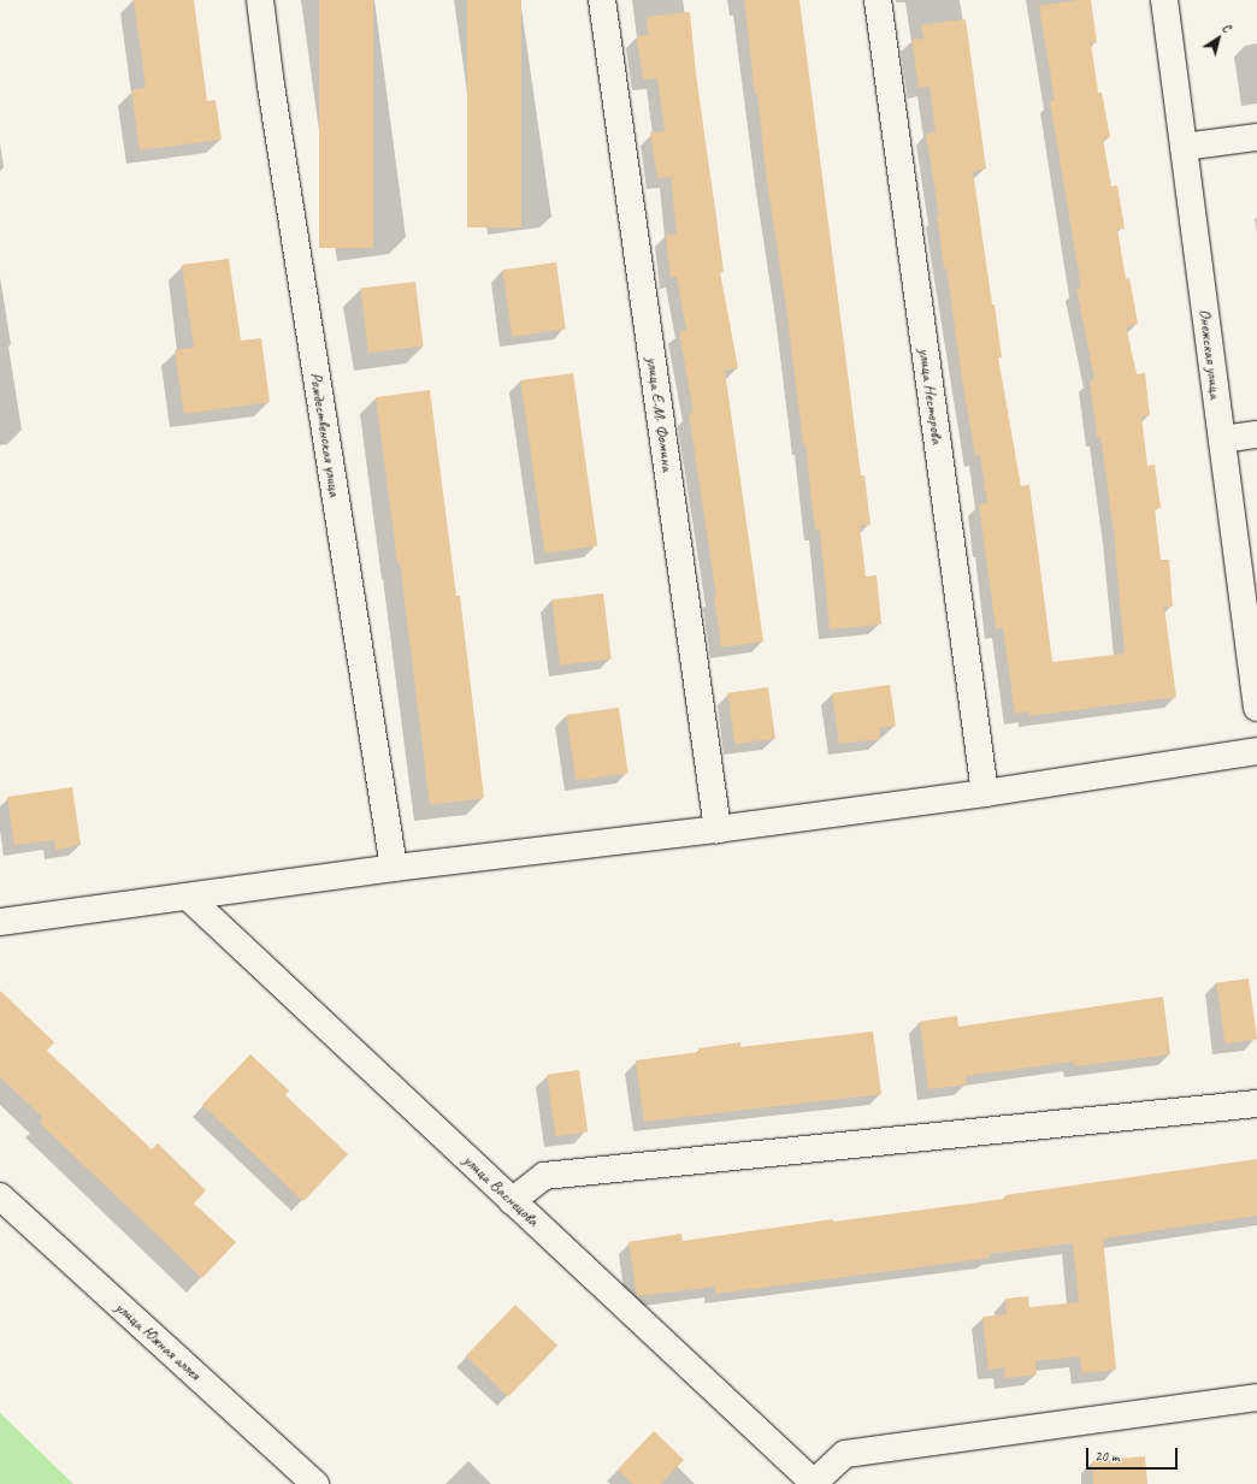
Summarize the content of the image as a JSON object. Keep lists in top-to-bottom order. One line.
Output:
{"streets":{"street":["Онежская улица","улица Нестерова","улица Е.М. Фомина","Рождественская улица","улица Васнецова","улица Южная аллея"]},"scale_bar":"20 m","north":"top right"}
